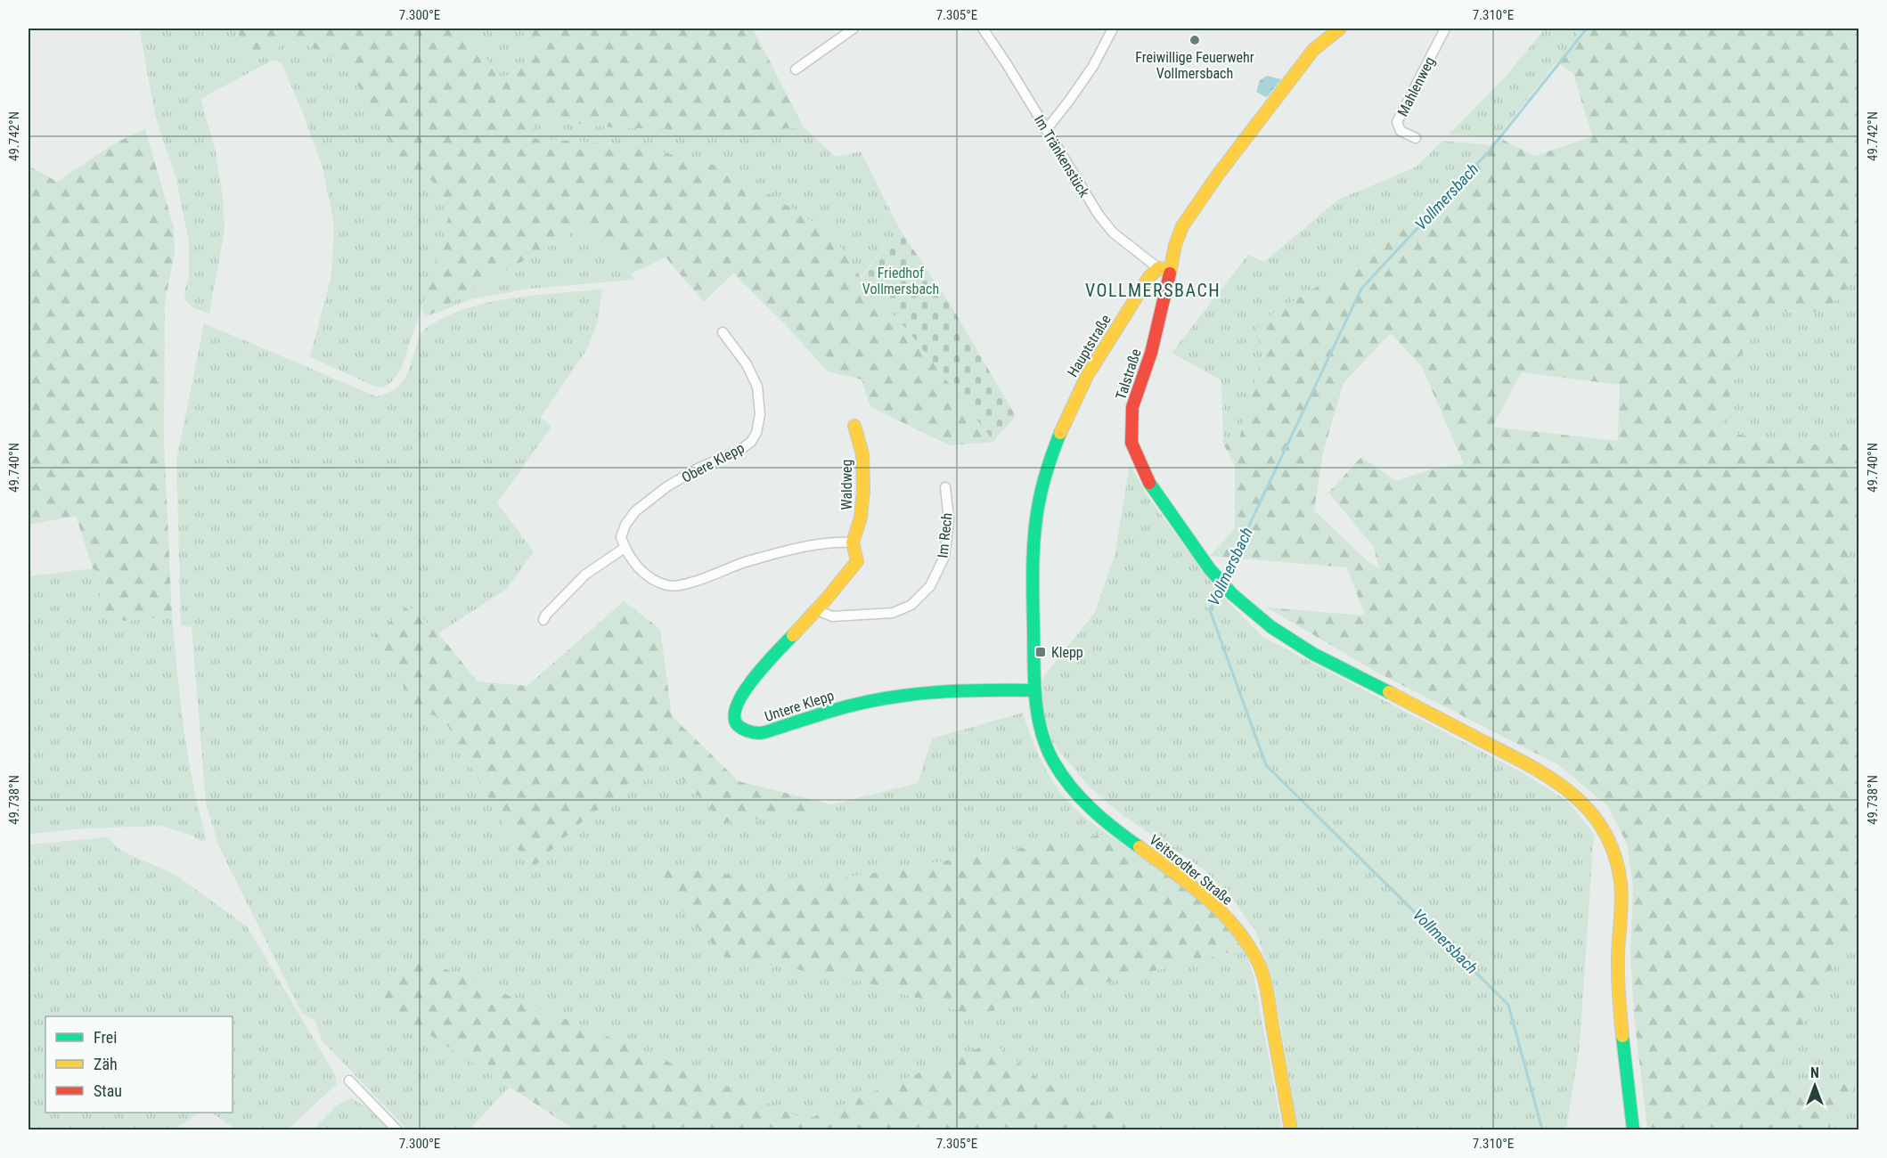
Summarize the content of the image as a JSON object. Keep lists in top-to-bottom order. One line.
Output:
{"streets":{"street":["Mahlenweg","Im Tränkenstück","Hauptstraße","Talstraße","Obere Klepp","Waldweg","Im Rech","Untere Klepp","Veitsrodter Straße"]},"crossings":[["Im Tränkenstück","Hauptstraße"],["Im Tränkenstück","Talstraße"],["Hauptstraße","Talstraße"],["Hauptstraße","Untere Klepp"],["Hauptstraße","Veitsrodter Straße"],["Waldweg","Untere Klepp"],["Im Rech","Untere Klepp"],["Untere Klepp","Veitsrodter Straße"]],"districts":["VOLLMERSBACH"],"water":["Vollmersbach"],"parks":["Friedhof Vollmersbach"],"places":{"other":["Freiwillige Feuerwehr Vollmersbach"],"transit":["Klepp"]},"legend":["Frei","Zäh","Stau"],"north":"top","coordinates":["7.300°E","7.305°E","7.310°E","49.742°N","49.740°N","49.738°N"]}
